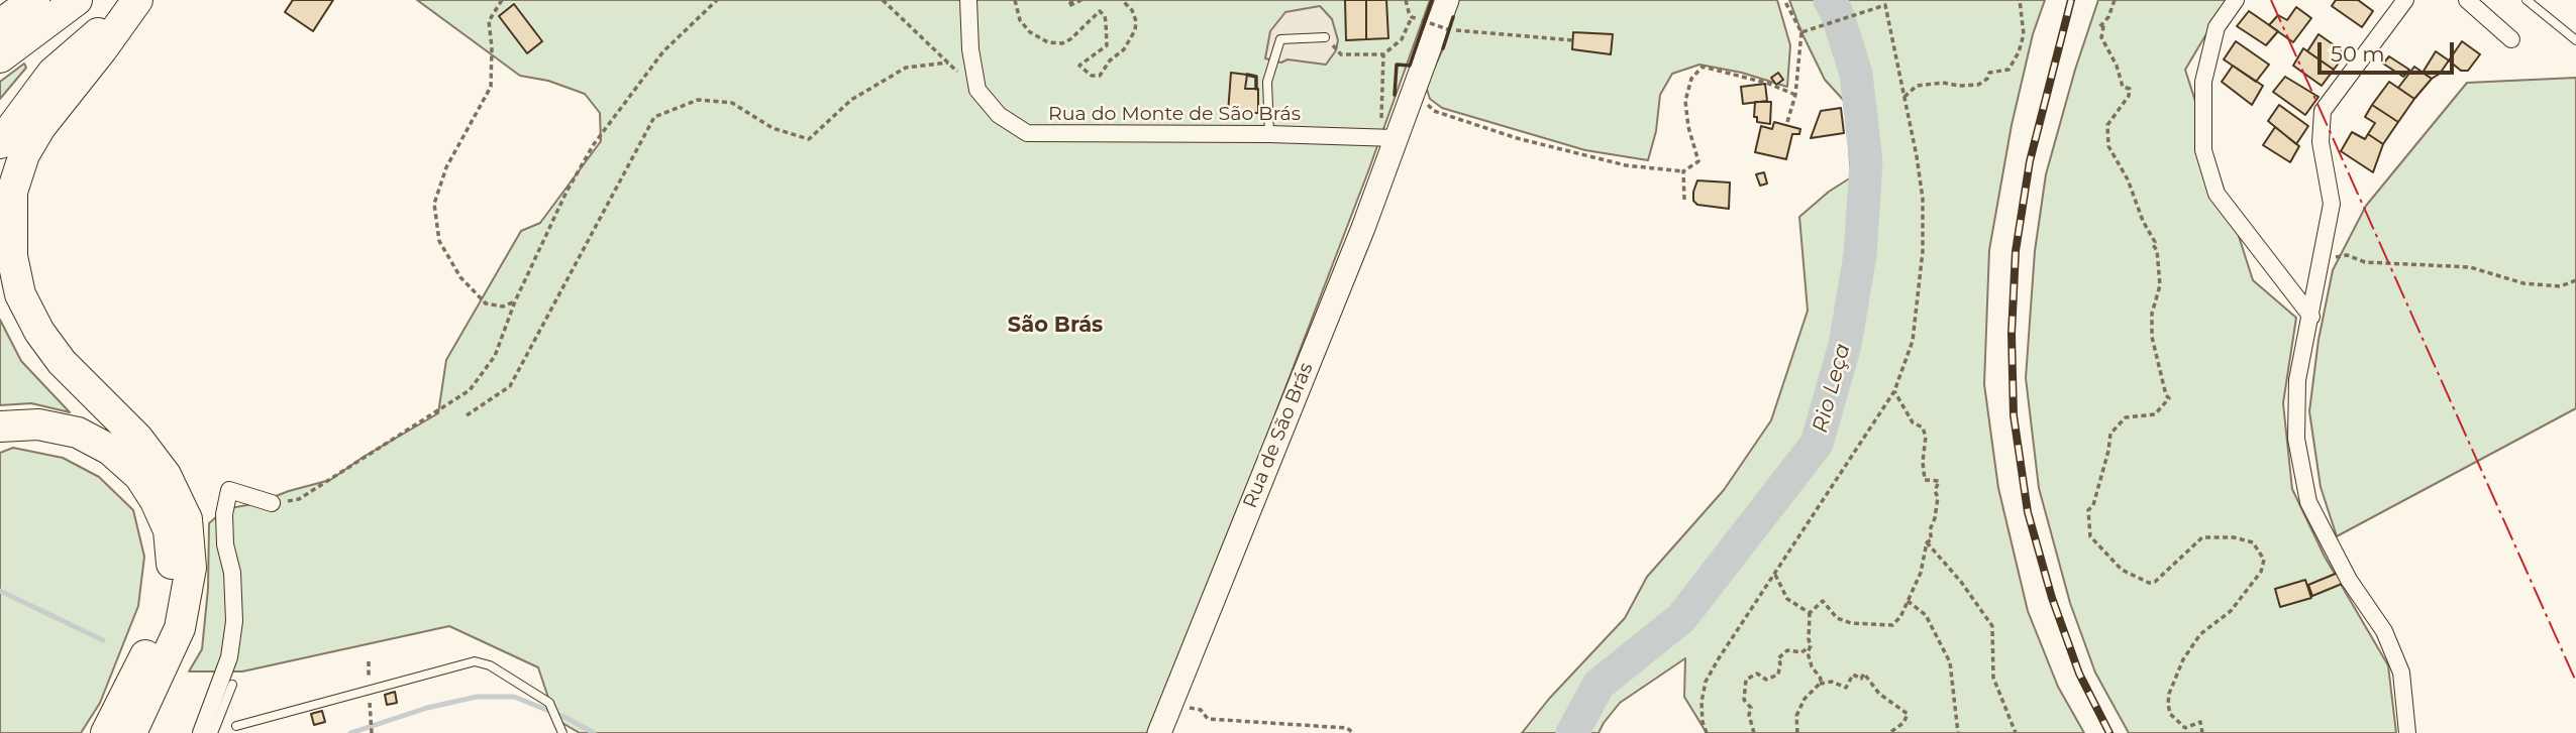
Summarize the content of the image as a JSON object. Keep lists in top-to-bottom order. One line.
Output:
{"streets":{"main road":["Rua de São Brás"],"street":["Rua do Monte de São Brás"]},"crossings":[["Rua do Monte de São Brás","Rua de São Brás"]],"districts":["São Brás"],"water":["Rio Leça"],"scale_bar":"50 m"}
